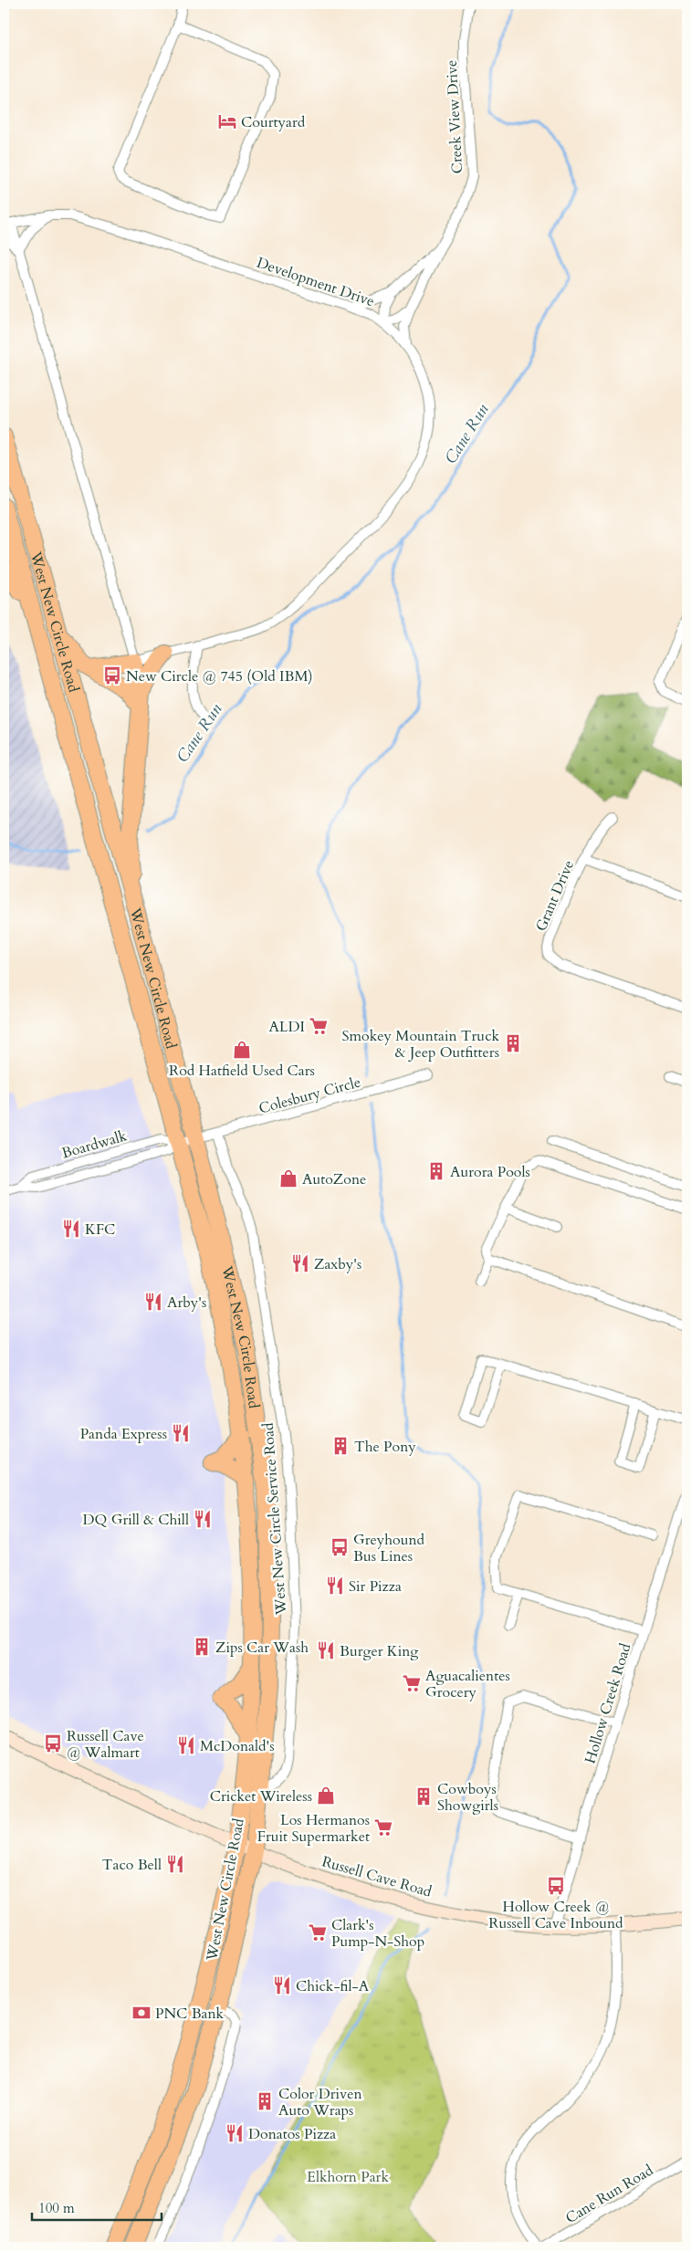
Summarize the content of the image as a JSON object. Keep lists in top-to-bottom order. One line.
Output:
{"streets":{"highway":["West New Circle Road"],"main road":["Russell Cave Road"],"street":["Creek View Drive","Development Drive","Grant Drive","Colesbury Circle","Boardwalk","West New Circle Service Road","Hollow Creek Road","Cane Run Road"]},"crossings":[["Creek View Drive","Development Drive"],["West New Circle Road","Colesbury Circle"],["West New Circle Road","Boardwalk"],["West New Circle Road","West New Circle Service Road"],["West New Circle Road","Russell Cave Road"],["Colesbury Circle","Boardwalk"],["Colesbury Circle","West New Circle Service Road"],["Hollow Creek Road","Russell Cave Road"]],"water":["Cane Run"],"parks":["Elkhorn Park"],"places":{"hotel":["Courtyard"],"bus stop":["New Circle @ 745 (Old IBM)","Greyhound Bus Lines","Russell Cave @ Walmart","Hollow Creek @ Russell Cave Inbound"],"supermarket":["ALDI","Aguacalientes Grocery","Los Hermanos Fruit Supermarket","Clark's Pump-N-Shop"],"building":["Smokey Mountain Truck & Jeep Outfitters","Aurora Pools","The Pony","Zips Car Wash","Cowboys Showgirls","Color Driven Auto Wraps"],"shop":["Rod Hatfield Used Cars","AutoZone","Cricket Wireless"],"restaurant":["KFC","Zaxby's","Arby's","Panda Express","DQ Grill & Chill","Sir Pizza","Burger King","McDonald's","Taco Bell","Chick-fil-A","Donatos Pizza"],"bank":["PNC Bank"]},"scale_bar":"100 m"}
